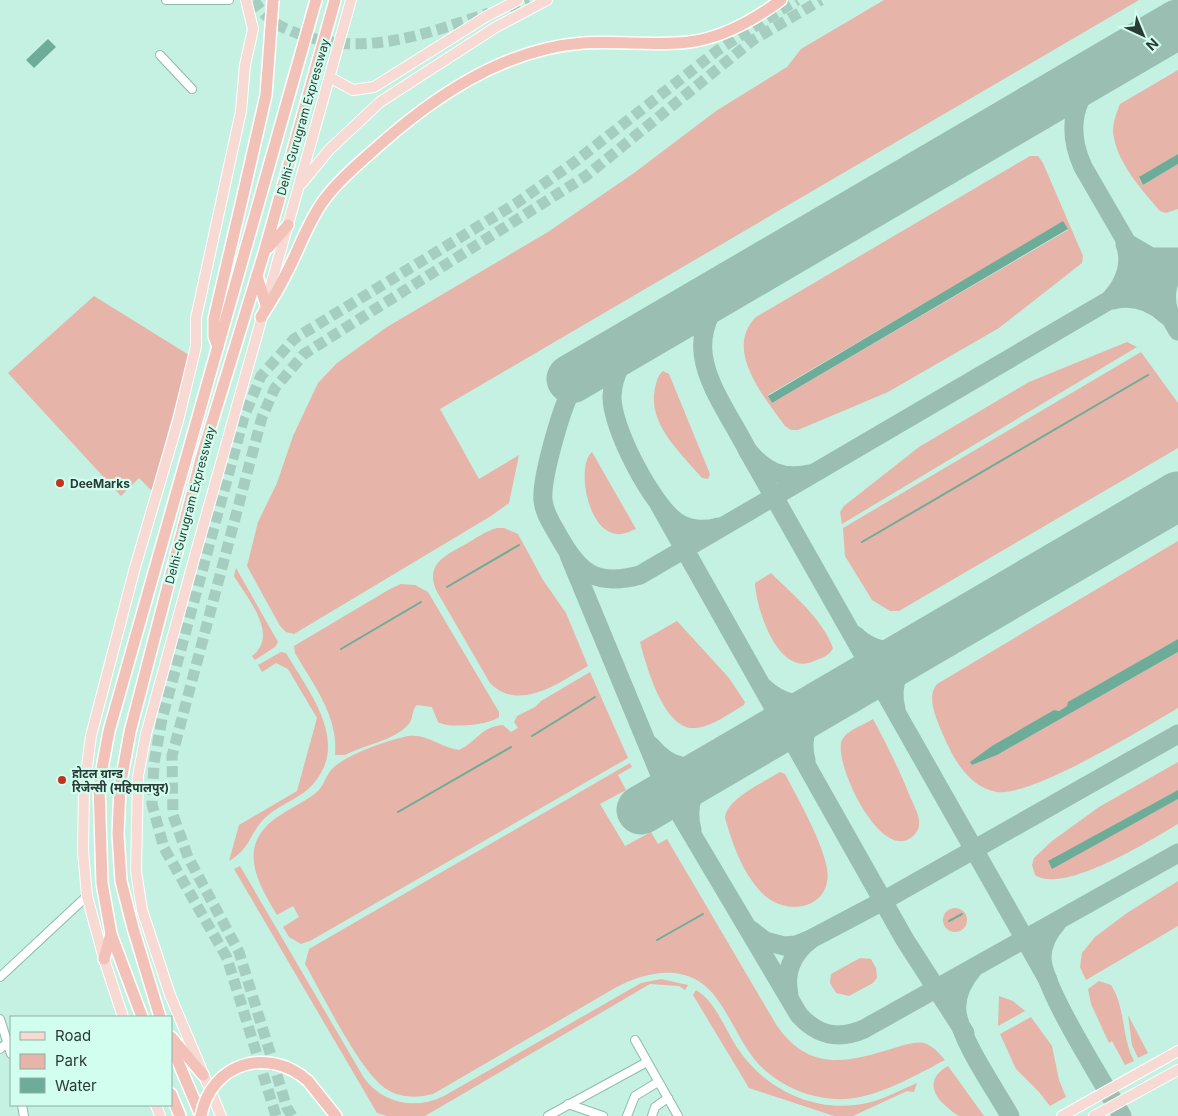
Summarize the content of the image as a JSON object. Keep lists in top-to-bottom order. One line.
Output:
{"streets":{"highway":["Delhi-Gurugram Expressway"]},"places":["DeeMarks","होटल ग्रान्ड रिजेन्सी (महिपालपुर)"],"legend":["Road","Park","Water"],"north":"bottom right"}
